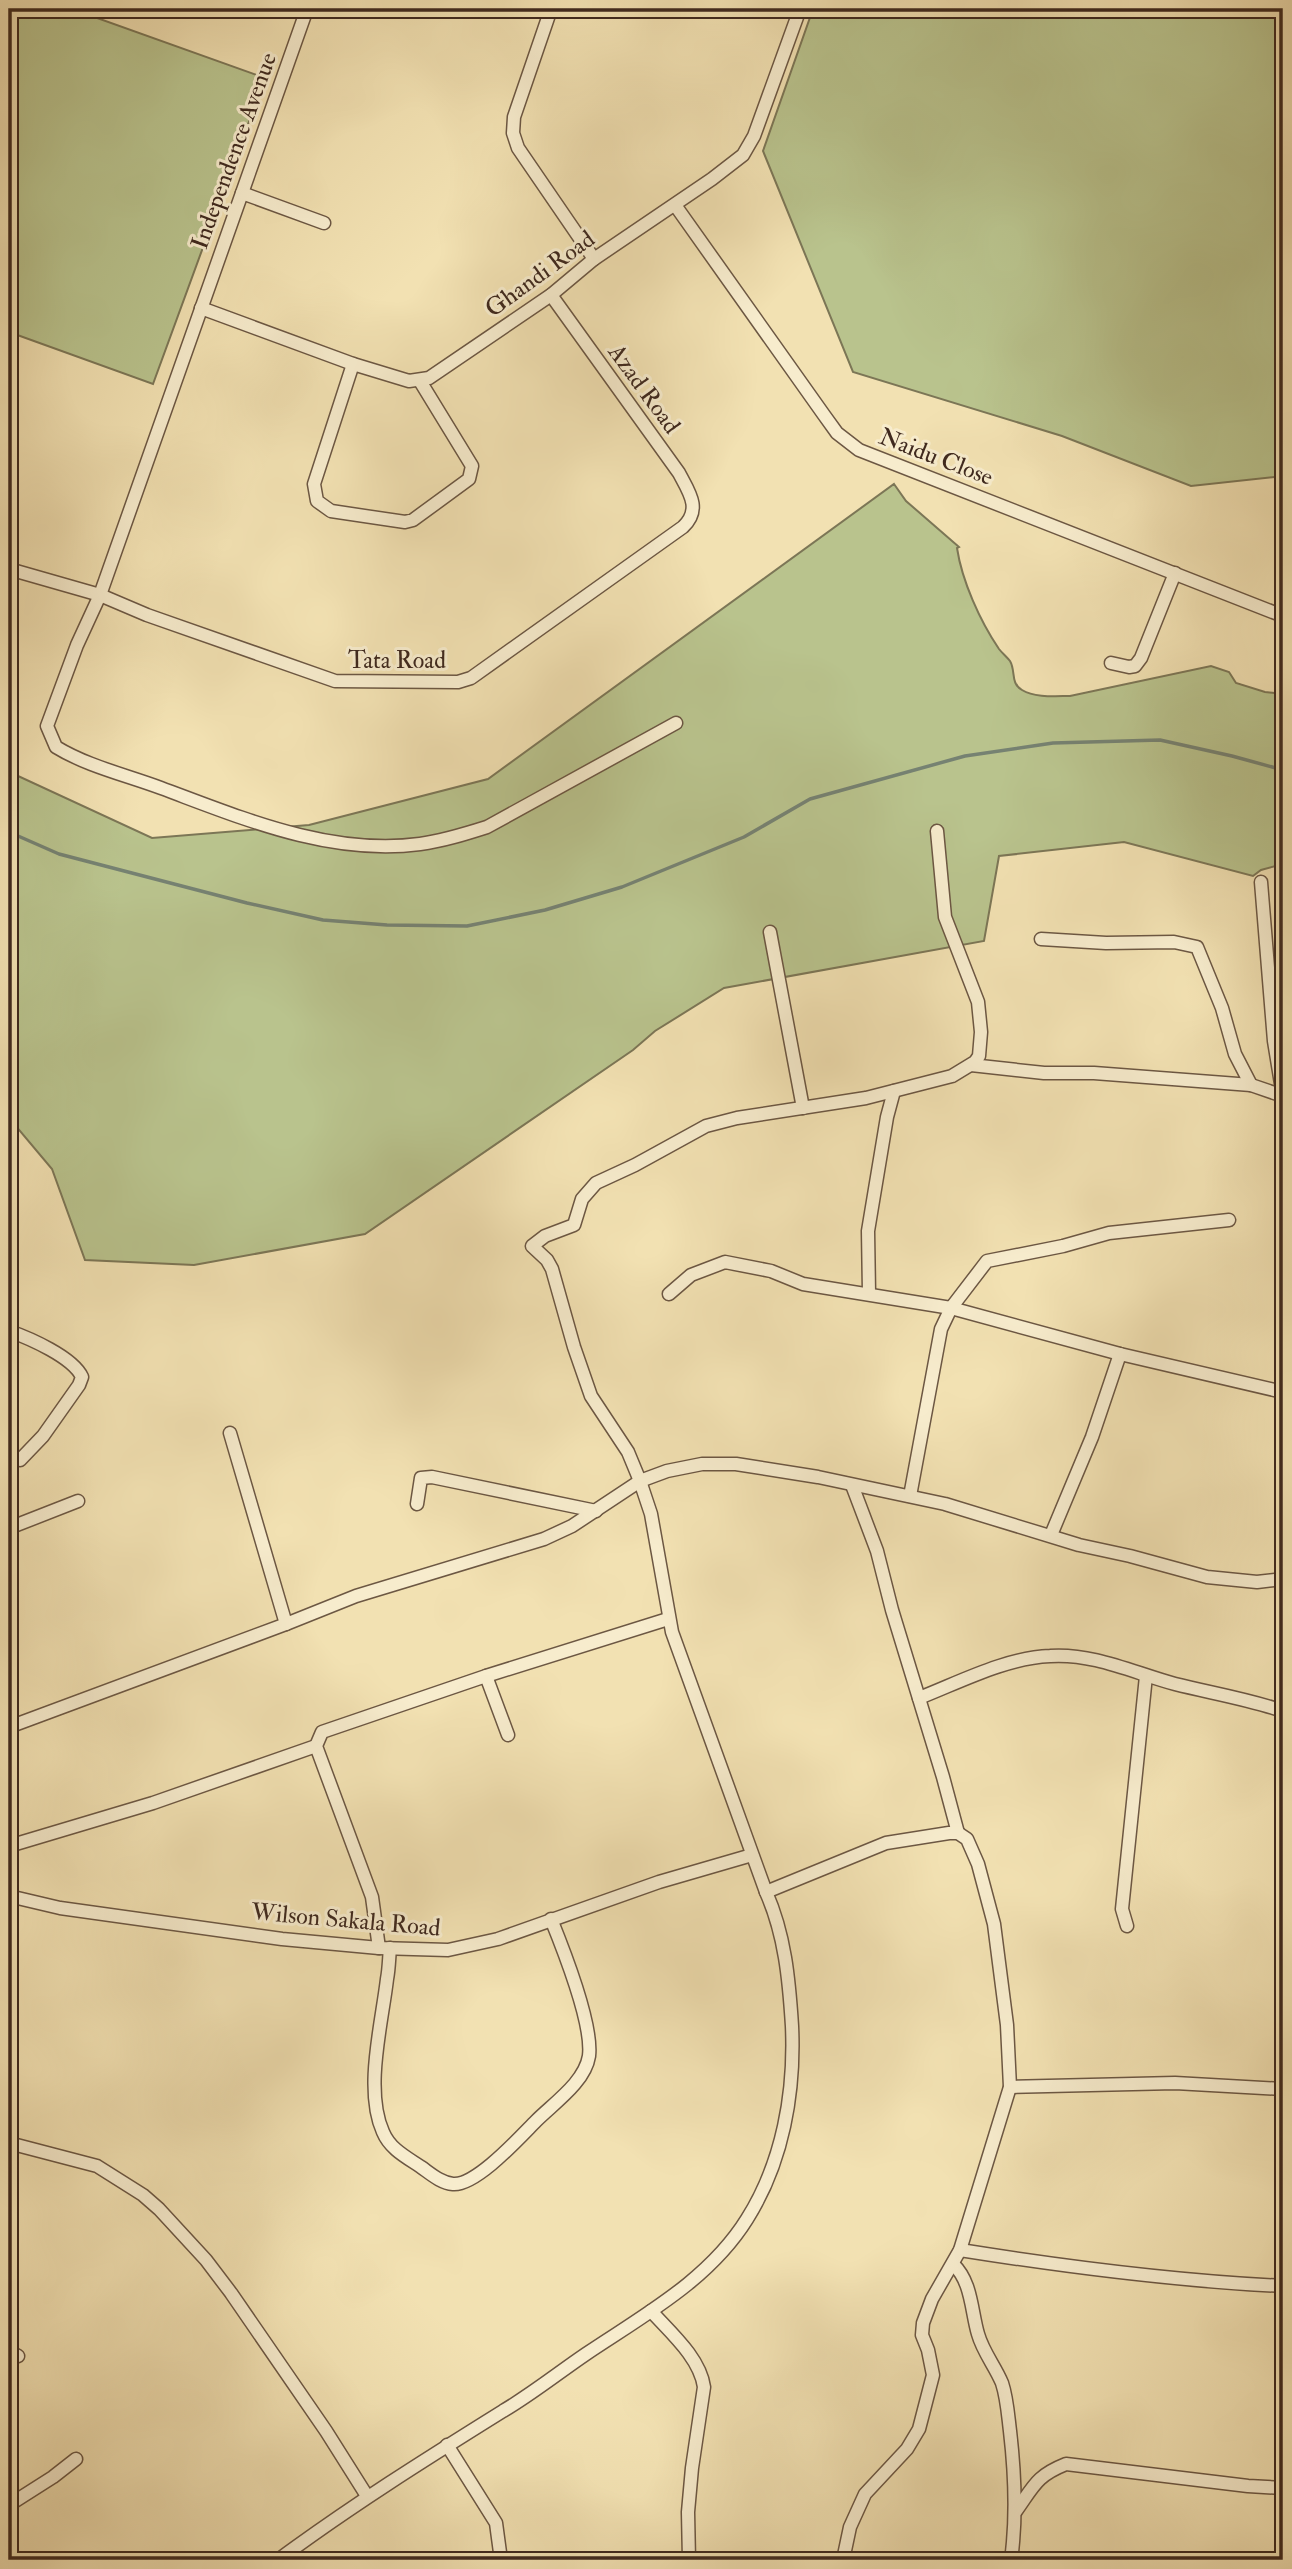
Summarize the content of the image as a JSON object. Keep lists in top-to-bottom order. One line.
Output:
{"streets":{"street":["Independence Avenue","Ghandi Road","Azad Road","Naidu Close","Tata Road","Wilson Sakala Road"]},"crossings":[["Independence Avenue","Tata Road"],["Ghandi Road","Azad Road"],["Ghandi Road","Naidu Close"],["Azad Road","Tata Road"]]}
